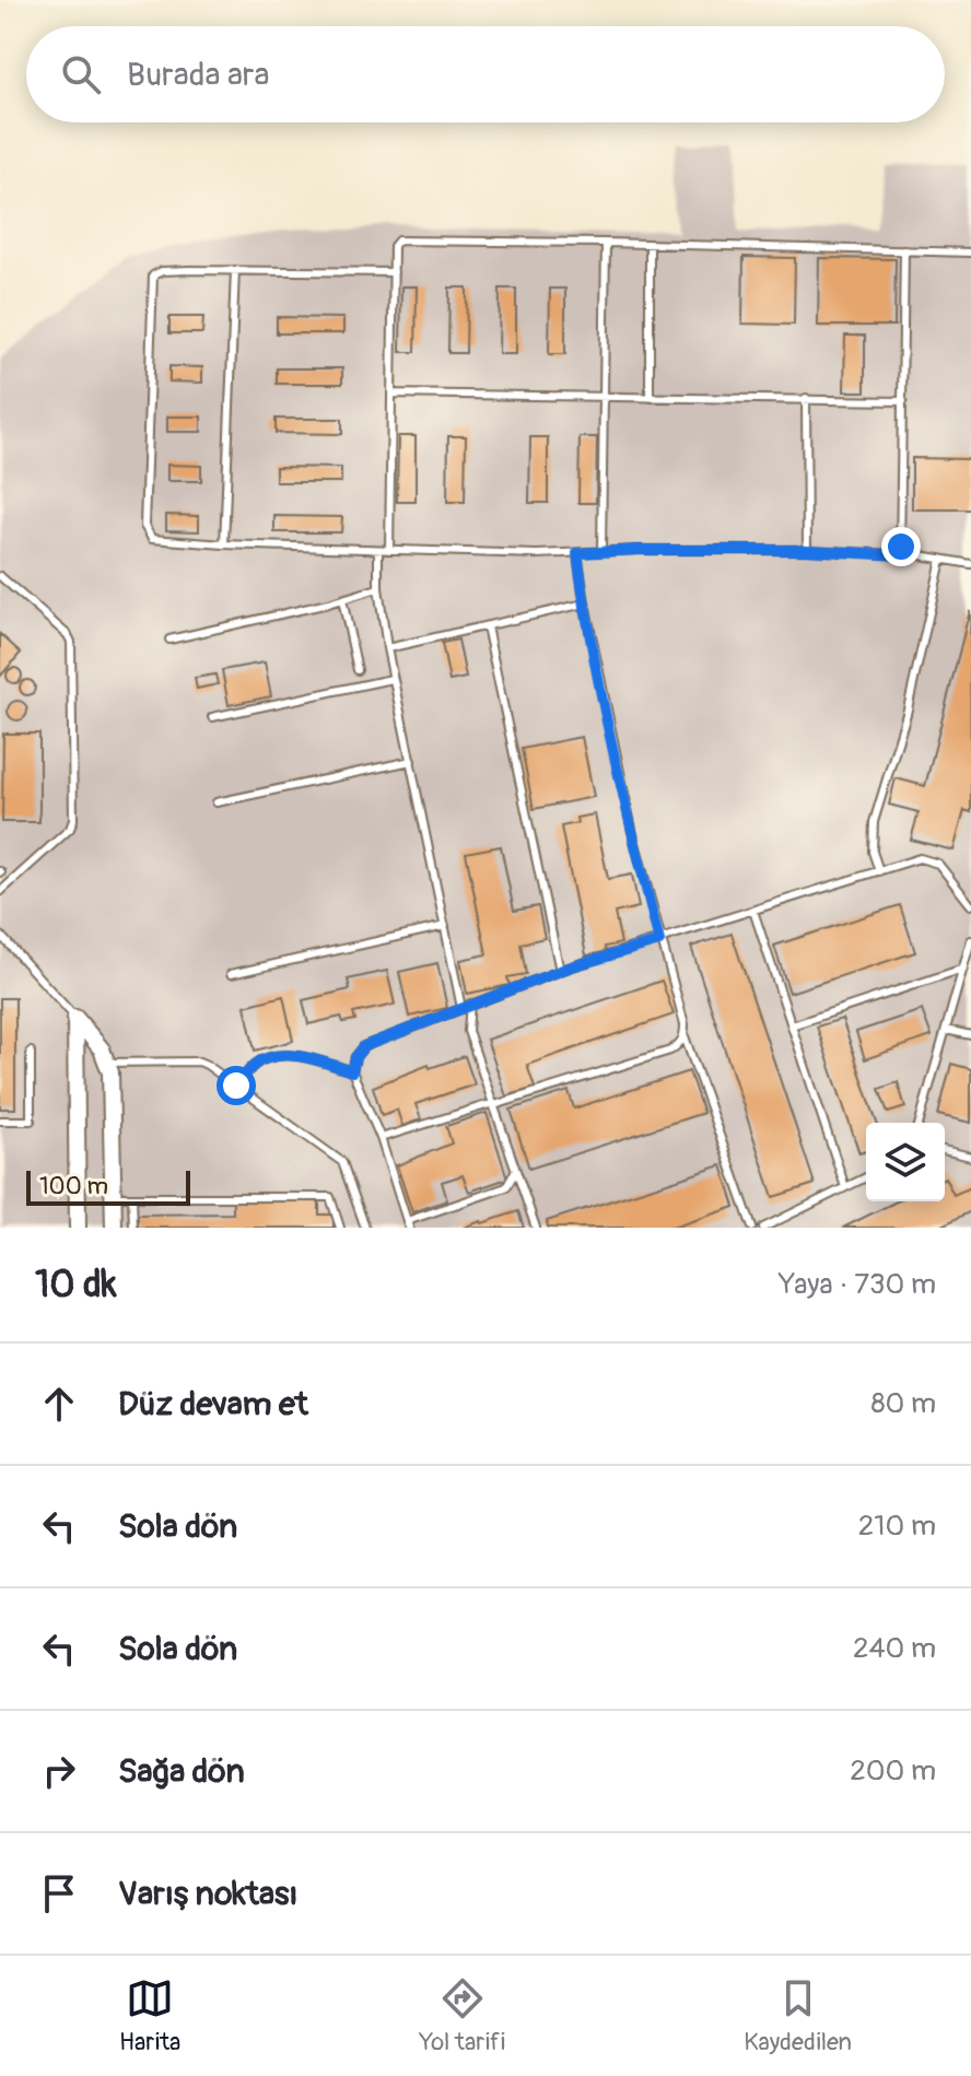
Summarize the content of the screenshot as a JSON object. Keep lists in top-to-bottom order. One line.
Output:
{"scale_bar":"100 m","page":{"search":"Burada ara","scale":"100 m","heading":["10 dk","Yaya · 730 m"],"list":[["Düz devam et","80 m"],["Sola dön","210 m"],["Sola dön","240 m"],["Sağa dön","200 m"],"Varış noktası"],"nav":["Harita","Yol tarifi","Kaydedilen"]}}
